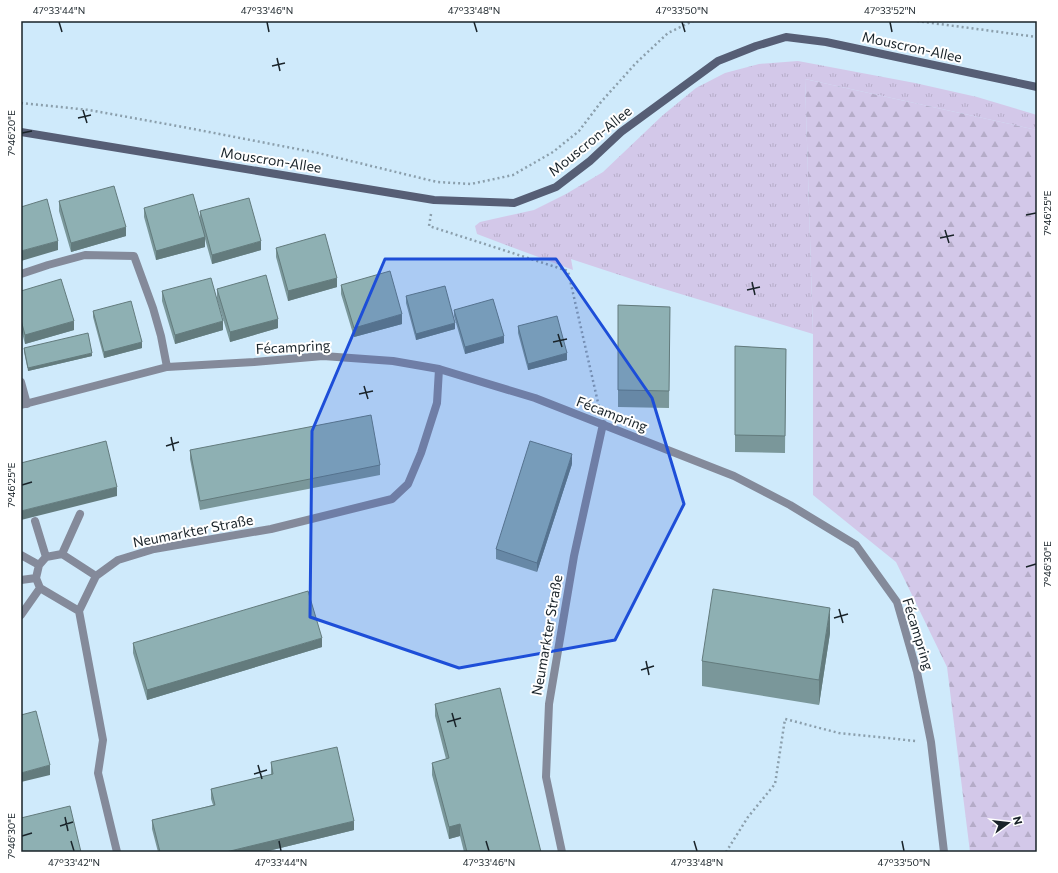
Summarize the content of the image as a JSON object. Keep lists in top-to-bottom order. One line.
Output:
{"streets":{"street":["Mouscron-Allee","Fécampring","Neumarkter Straße"]},"crossings":[["Fécampring","Neumarkter Straße"]],"north":"right","coordinates":["47°33'44\"N","47°33'46\"N","47°33'48\"N","47°33'50\"N","47°33'52\"N","7°46'20\"E","7°46'25\"E","7°46'30\"E","47°33'42\"N"]}
